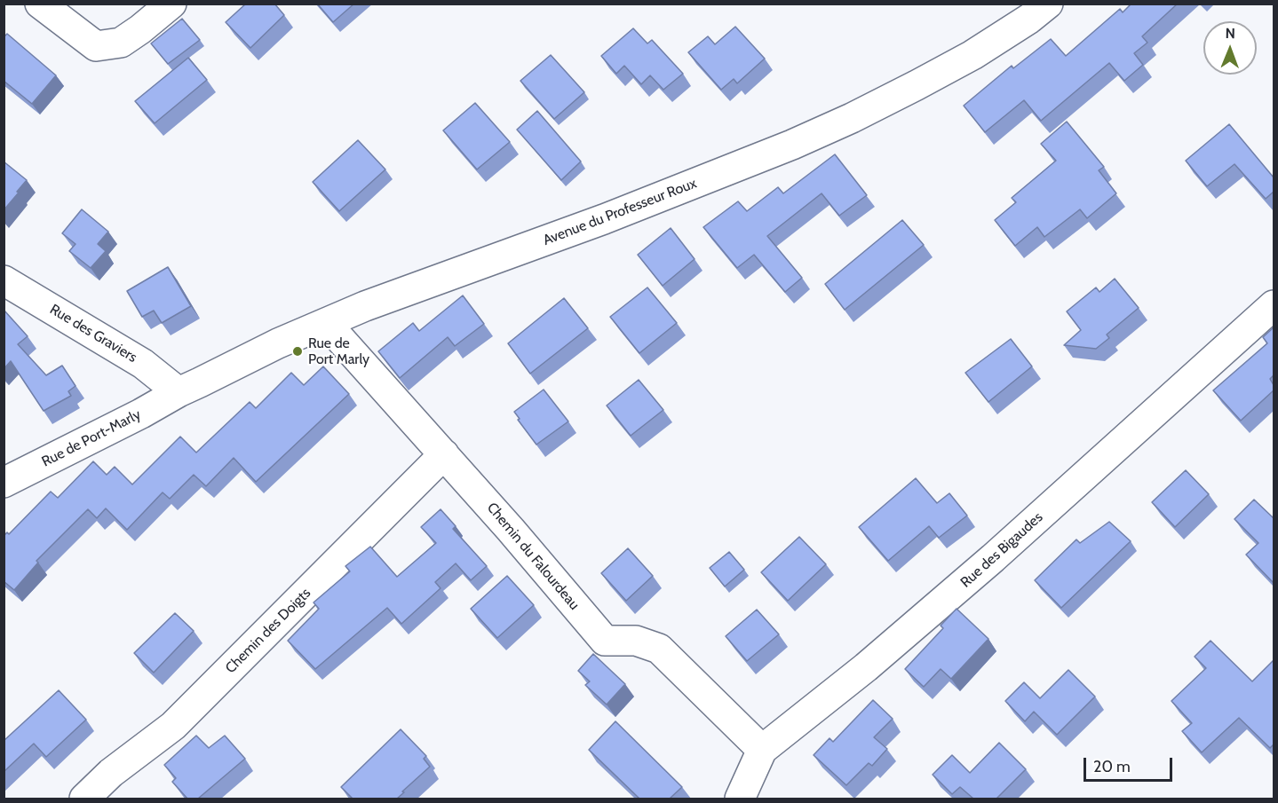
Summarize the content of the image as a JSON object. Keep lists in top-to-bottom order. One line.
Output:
{"streets":{"street":["Avenue du Professeur Roux","Rue des Graviers","Rue de Port-Marly","Rue des Bigaudes","Chemin du Falourdeau","Chemin des Doigts"]},"crossings":[["Avenue du Professeur Roux","Rue des Graviers"],["Avenue du Professeur Roux","Rue de Port-Marly"],["Avenue du Professeur Roux","Chemin du Falourdeau"],["Rue des Graviers","Rue de Port-Marly"],["Rue des Bigaudes","Chemin du Falourdeau"],["Chemin du Falourdeau","Chemin des Doigts"]],"places":["Rue de Port Marly"],"scale_bar":"20 m","north":"top"}
